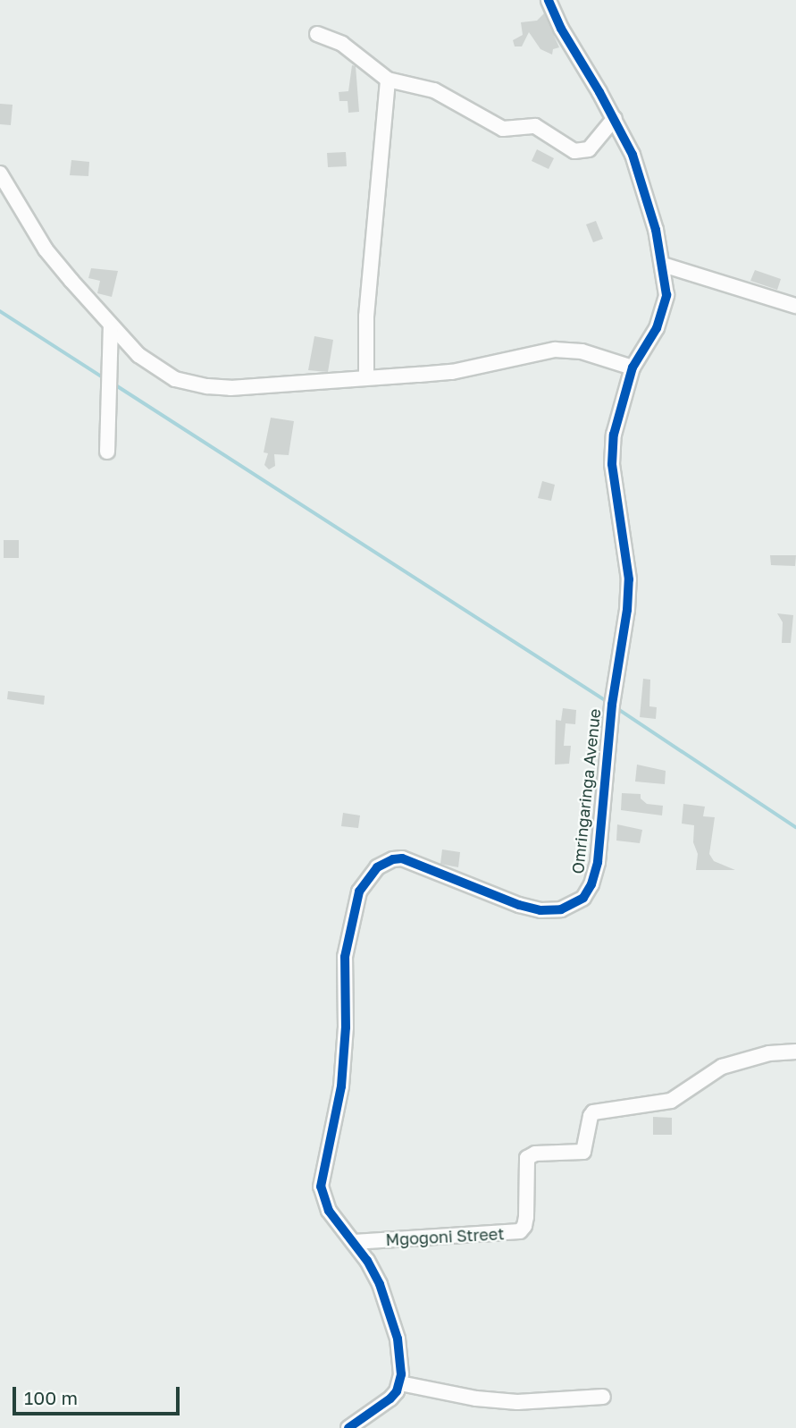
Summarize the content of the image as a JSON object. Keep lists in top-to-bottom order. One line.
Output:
{"streets":{"street":["Omringaringa Avenue","Mgogoni Street"]},"crossings":[["Omringaringa Avenue","Mgogoni Street"]],"scale_bar":"100 m"}
